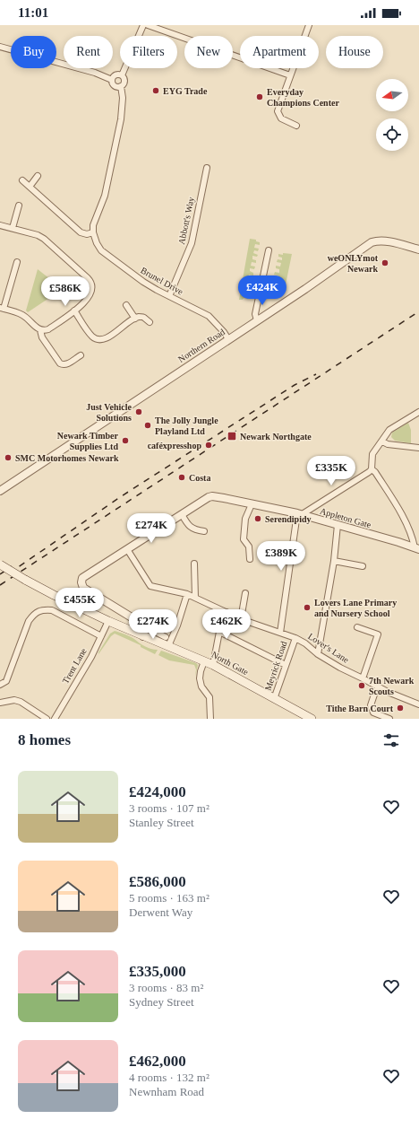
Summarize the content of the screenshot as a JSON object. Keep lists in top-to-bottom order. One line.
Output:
{"streets":{"main road":["North Gate"],"street":["Abbott's Way","Brunel Drive","Northern Road","Appleton Gate","Lover's Lane","Trent Lane","Meyrick Road"]},"crossings":[["Abbott's Way","Brunel Drive"],["Brunel Drive","Northern Road"],["Appleton Gate","Lover's Lane"],["Appleton Gate","North Gate"],["Lover's Lane","Meyrick Road"],["North Gate","Meyrick Road"]],"places":{"other":["EYG Trade","Everyday Champions Center","weONLYmot Newark","Just Vehicle Solutions","The Jolly Jungle Playland Ltd","Newark Timber Supplies Ltd","caféxpresshop","SMC Motorhomes Newark","Costa","Serendipidy","Lovers Lane Primary and Nursery School","7th Newark Scouts","Tithe Barn Court"],"transit":["Newark Northgate"]},"north":"left","page":{"status":"11:01","chip":["Buy","Rent","Filters","New","Apartment","House"],"price":["£424K","£586K","£335K","£274K","£389K","£455K","£274K","£462K"],"heading":"8 homes","list":[{"name":"£424,000","note":"3 rooms · 107 m² · Stanley Street"},{"name":"£586,000","note":"5 rooms · 163 m² · Derwent Way"},{"name":"£335,000","note":"3 rooms · 83 m² · Sydney Street"},{"name":"£462,000","note":"4 rooms · 132 m² · Newnham Road"}]}}
